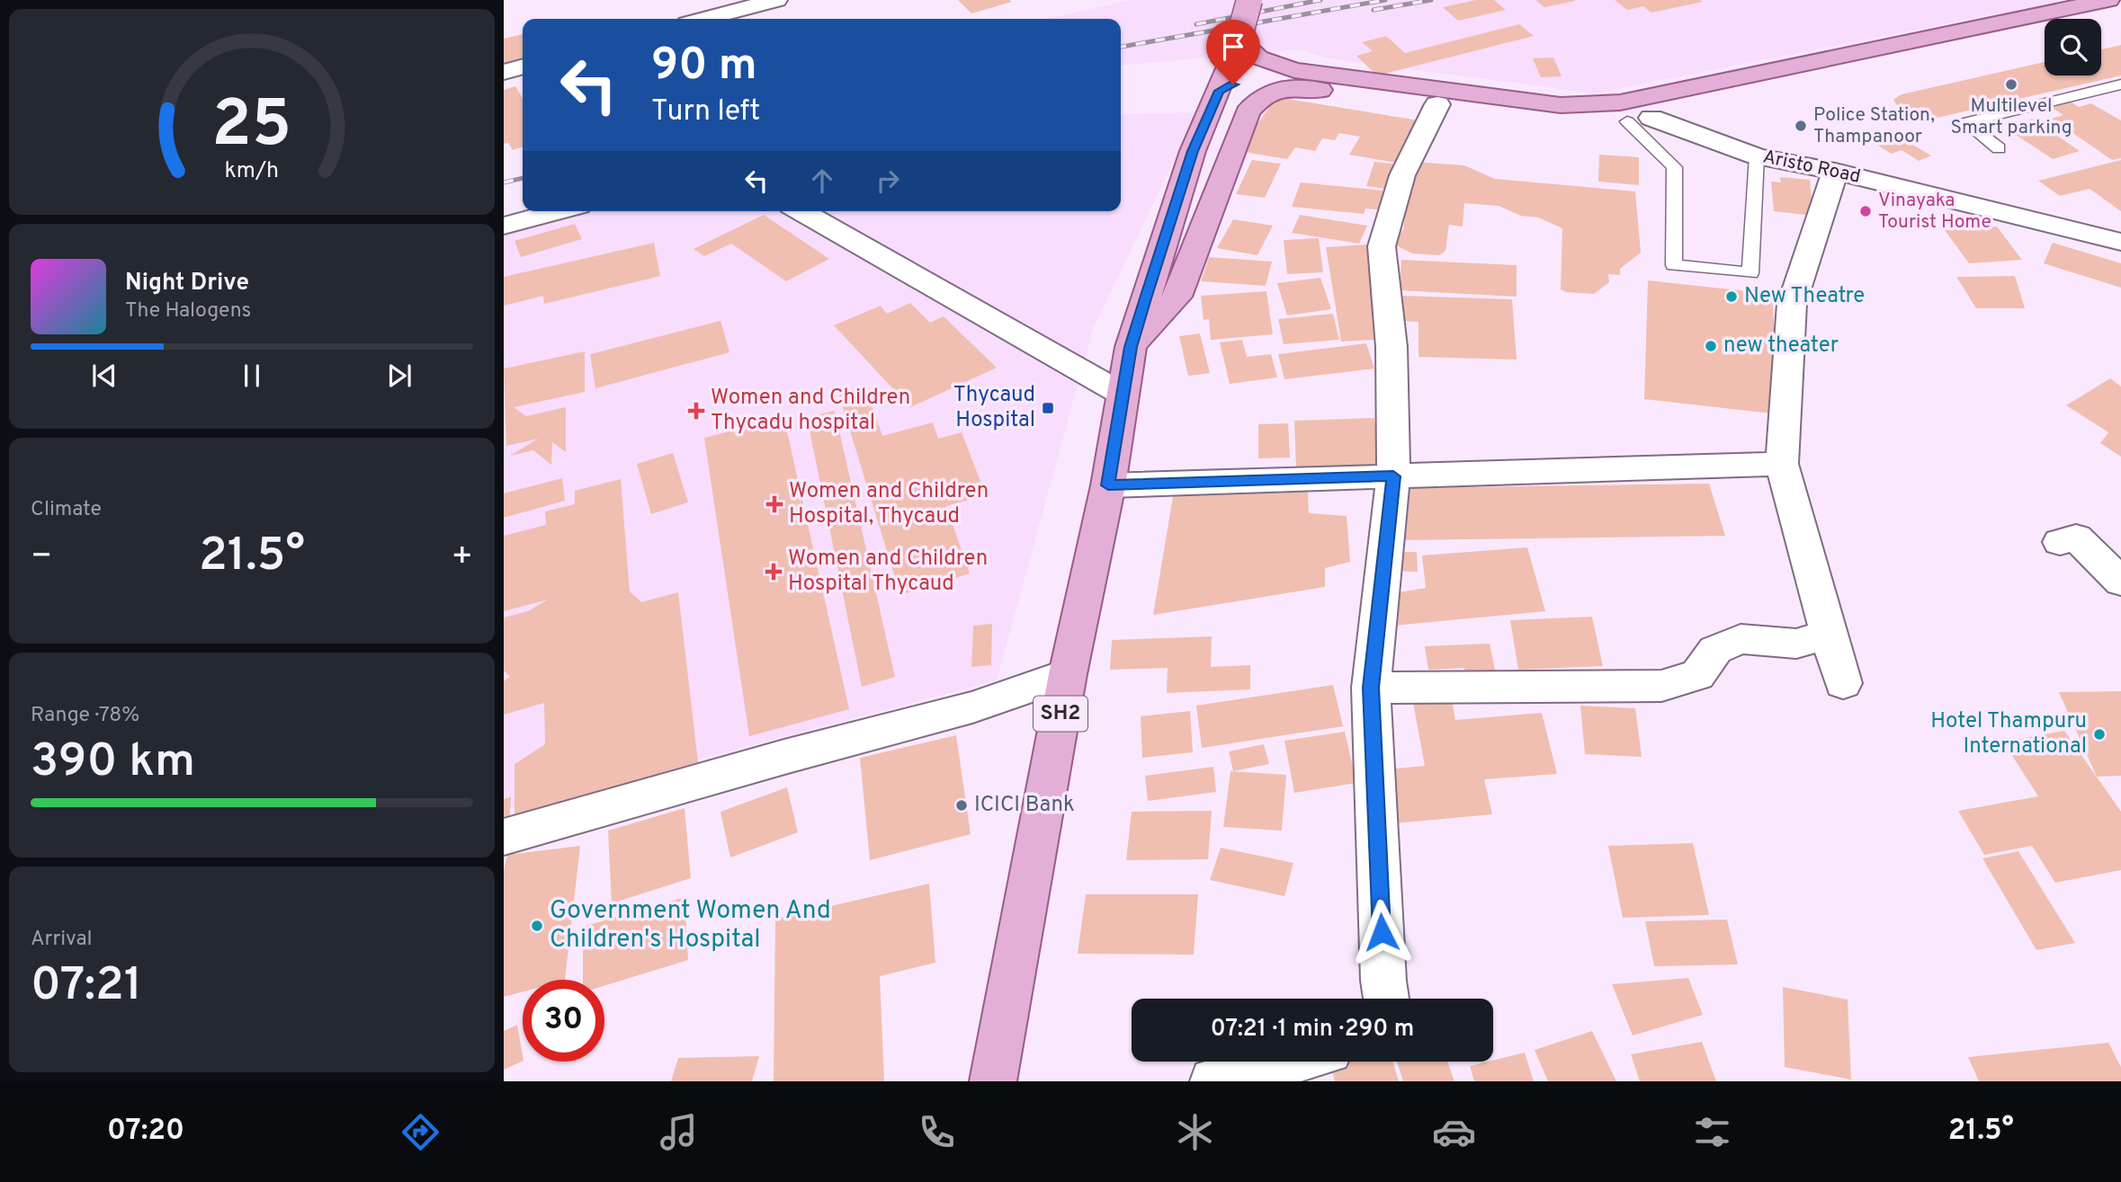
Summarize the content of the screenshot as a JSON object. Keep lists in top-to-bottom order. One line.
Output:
{"streets":{"main road":["SH2"],"street":["Aristo Road"]},"places":{"other":["Multilevel Smart parking","Police Station, Thampanoor","Vinayaka Tourist Home","New Theatre","new theater","Hotel Thampuru International","ICICI Bank","Government Women And Children's Hospital"],"transit":["Thycaud Hospital"],"health":["Women and Children Thycadu hospital","Women and Children Hospital, Thycaud","Women and Children Hospital Thycaud"]},"page":{"turn":["90 m","Turn left"],"song":["Night Drive","The Halogens"],"tile":["Climate",["Range · 78%","390 km"],["Arrival","07:21"]],"heat":["−","21.5°","+"],"limit":"30","trip":"07:21 · 1 min · 290 m","tabs":["07:20","21.5°"],"gauge":["25","km/h"]}}
